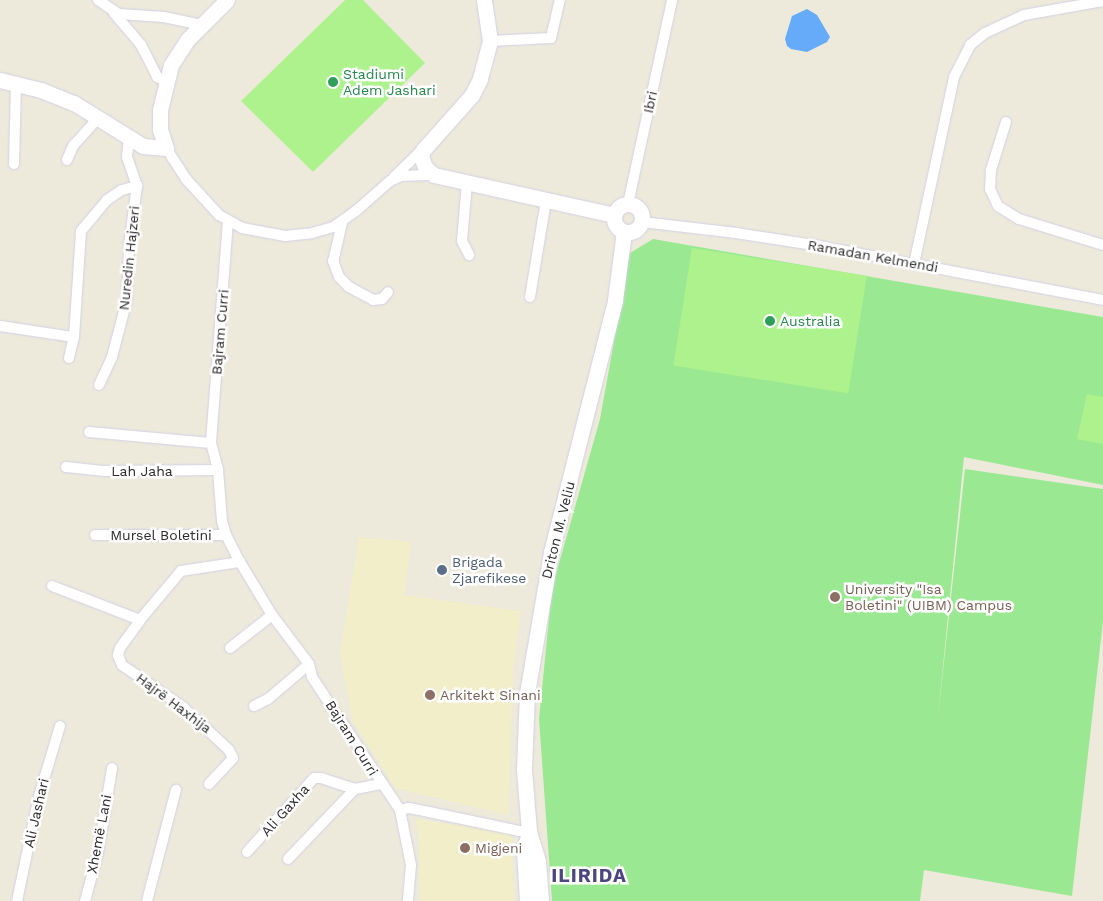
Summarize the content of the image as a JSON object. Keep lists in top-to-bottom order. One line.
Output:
{"streets":{"street":["Ibri","Ramadan Kelmendi","Nuredin Hajzeri","Bajram Curri","Lah Jaha","Driton M. Veliu","Mursel Boletini","Hajrë Haxhija","Ali Gaxha","Ali Jashari","Xhemë Lani"]},"crossings":[["Ibri","Ramadan Kelmendi"],["Ibri","Driton M. Veliu"],["Ramadan Kelmendi","Driton M. Veliu"],["Bajram Curri","Lah Jaha"],["Bajram Curri","Mursel Boletini"],["Bajram Curri","Hajrë Haxhija"],["Bajram Curri","Ali Gaxha"]],"districts":["ILIRIDA"],"places":["Stadiumi Adem Jashari","Australia","Brigada Zjarefikese","University \"Isa Boletini\" (UIBM) Campus","Arkitekt Sinani","Migjeni"]}
